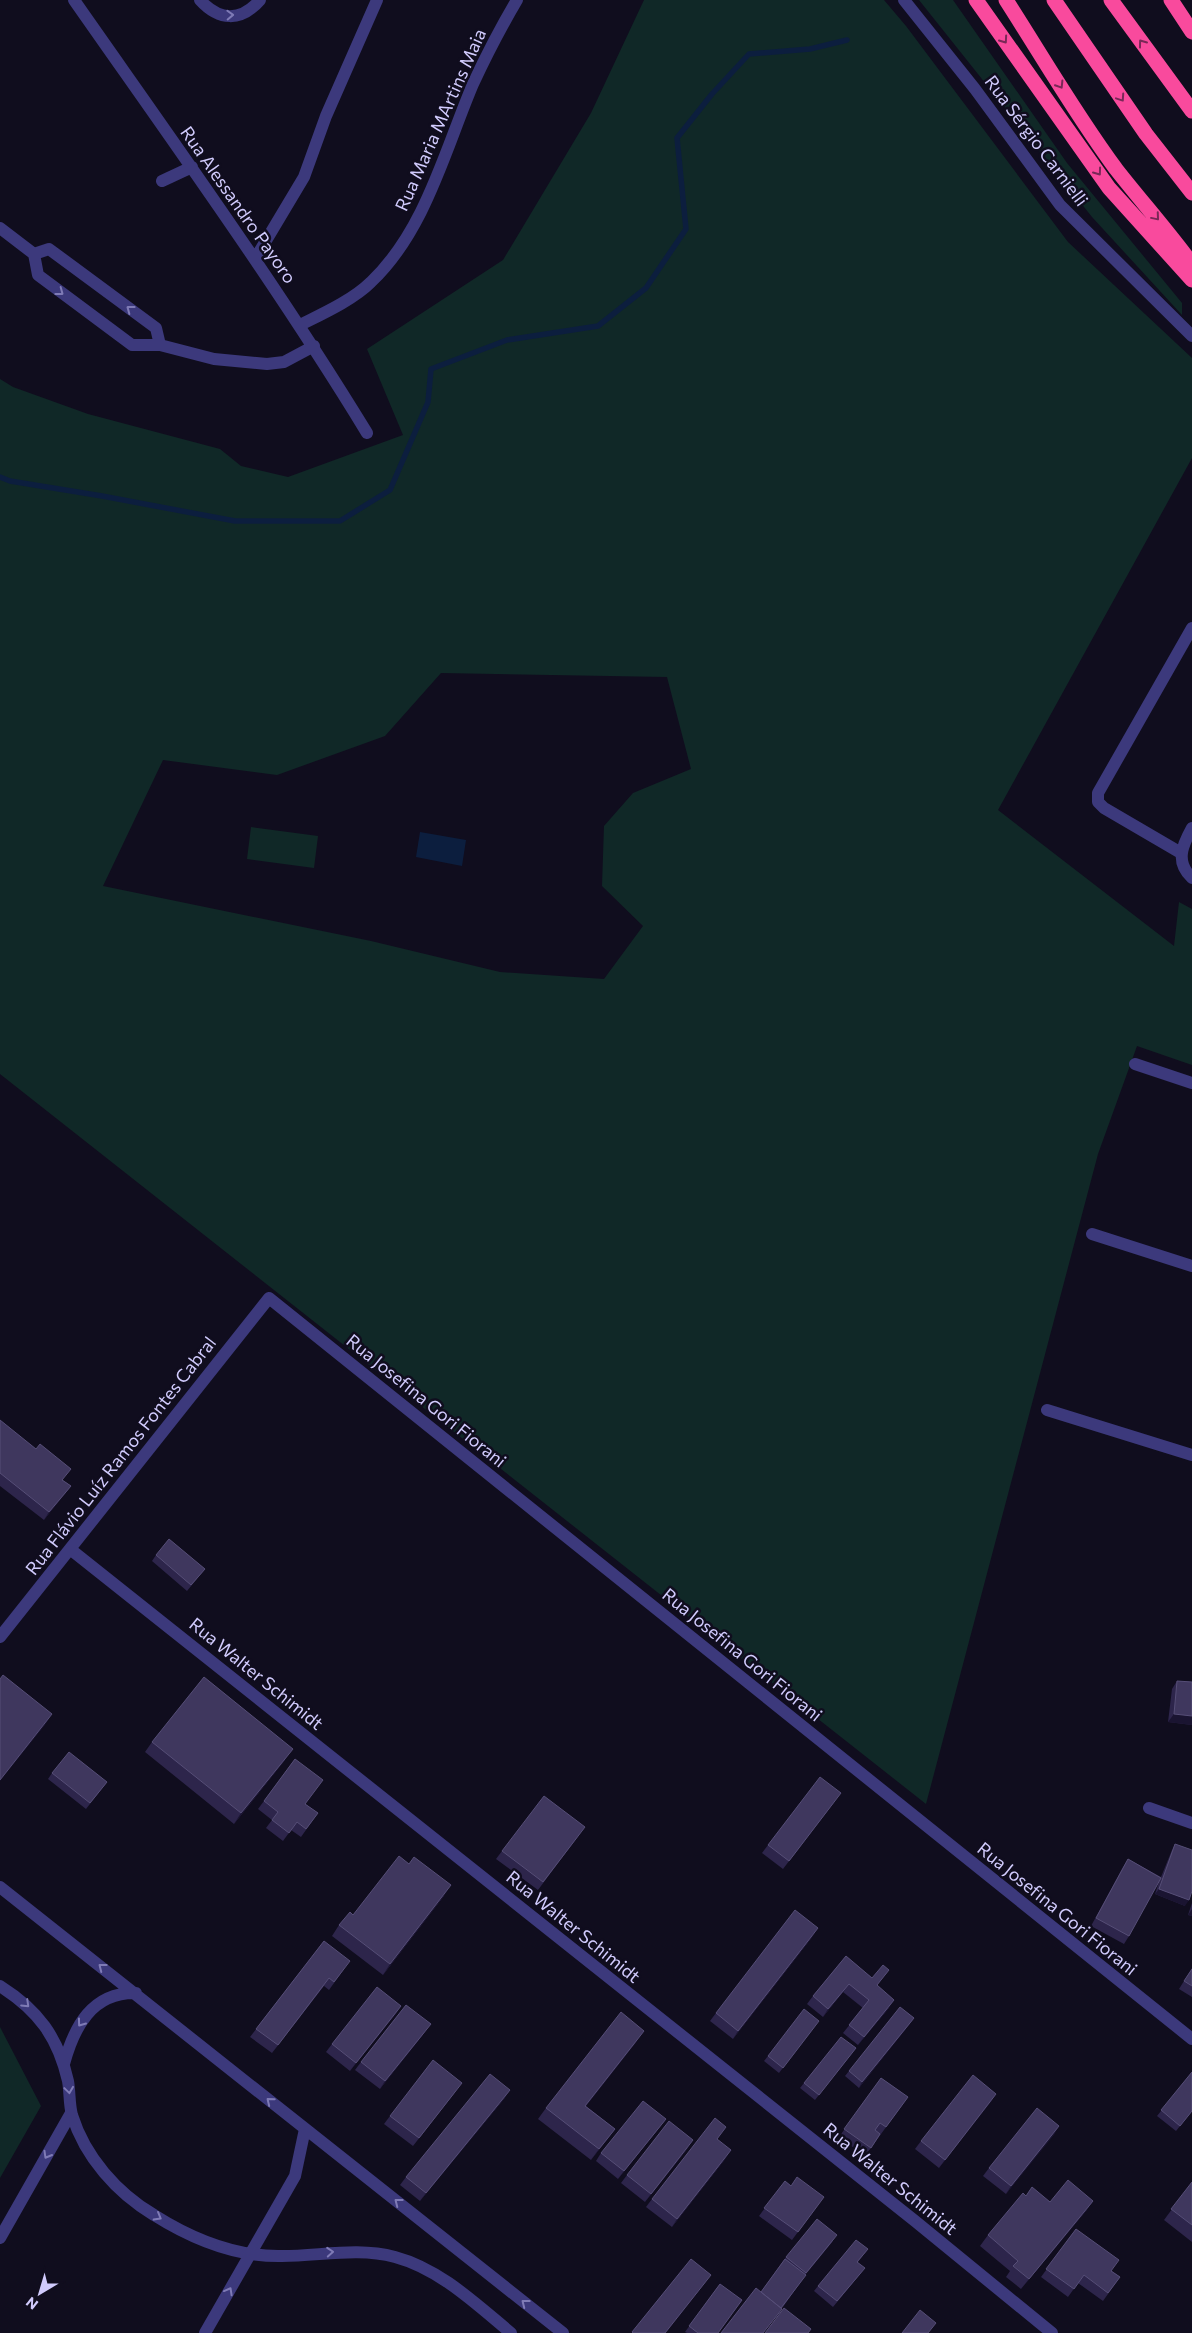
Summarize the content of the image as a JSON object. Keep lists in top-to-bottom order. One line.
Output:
{"streets":{"street":["Rua Maria MArtins Maia","Rua Sérgio Carnielli","Rua Alessandro Payoro","Rua Josefina Gori Fiorani","Rua Flávio Luíz Ramos Fontes Cabral","Rua Walter Schimidt"]},"crossings":[["Rua Maria MArtins Maia","Rua Alessandro Payoro"],["Rua Josefina Gori Fiorani","Rua Flávio Luíz Ramos Fontes Cabral"],["Rua Flávio Luíz Ramos Fontes Cabral","Rua Walter Schimidt"]],"north":"bottom left"}
